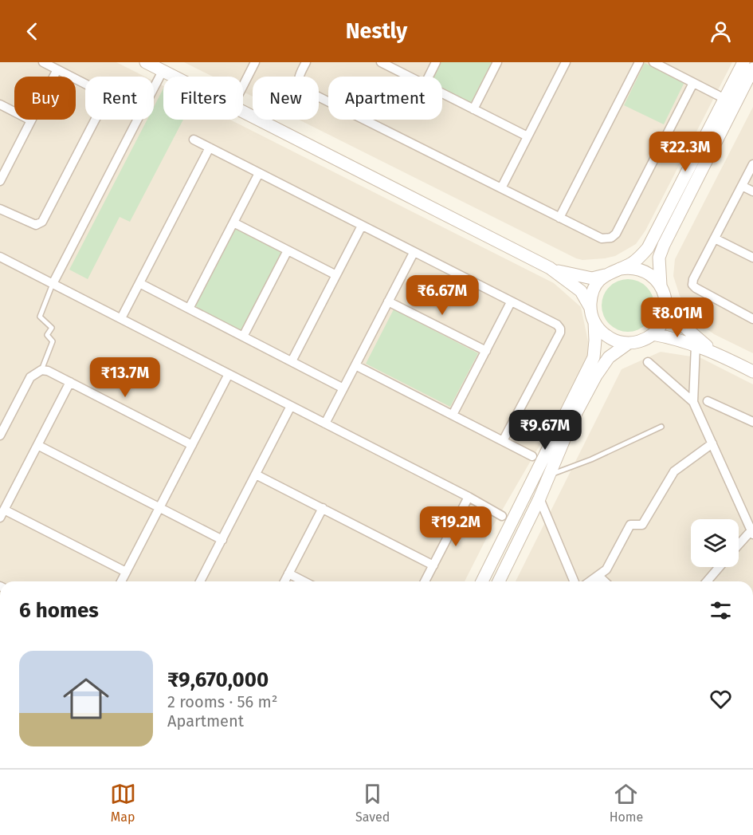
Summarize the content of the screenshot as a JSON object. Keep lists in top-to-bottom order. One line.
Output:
{"page":{"header":"Nestly","chip":["Buy","Rent","Filters","New","Apartment"],"price":["₹22.3M","₹6.67M","₹8.01M","₹13.7M","₹9.67M","₹19.2M"],"heading":"6 homes","list":[{"name":"₹9,670,000","note":"2 rooms · 56 m² · Apartment"}],"tabs":["Map","Saved","Home"]}}
